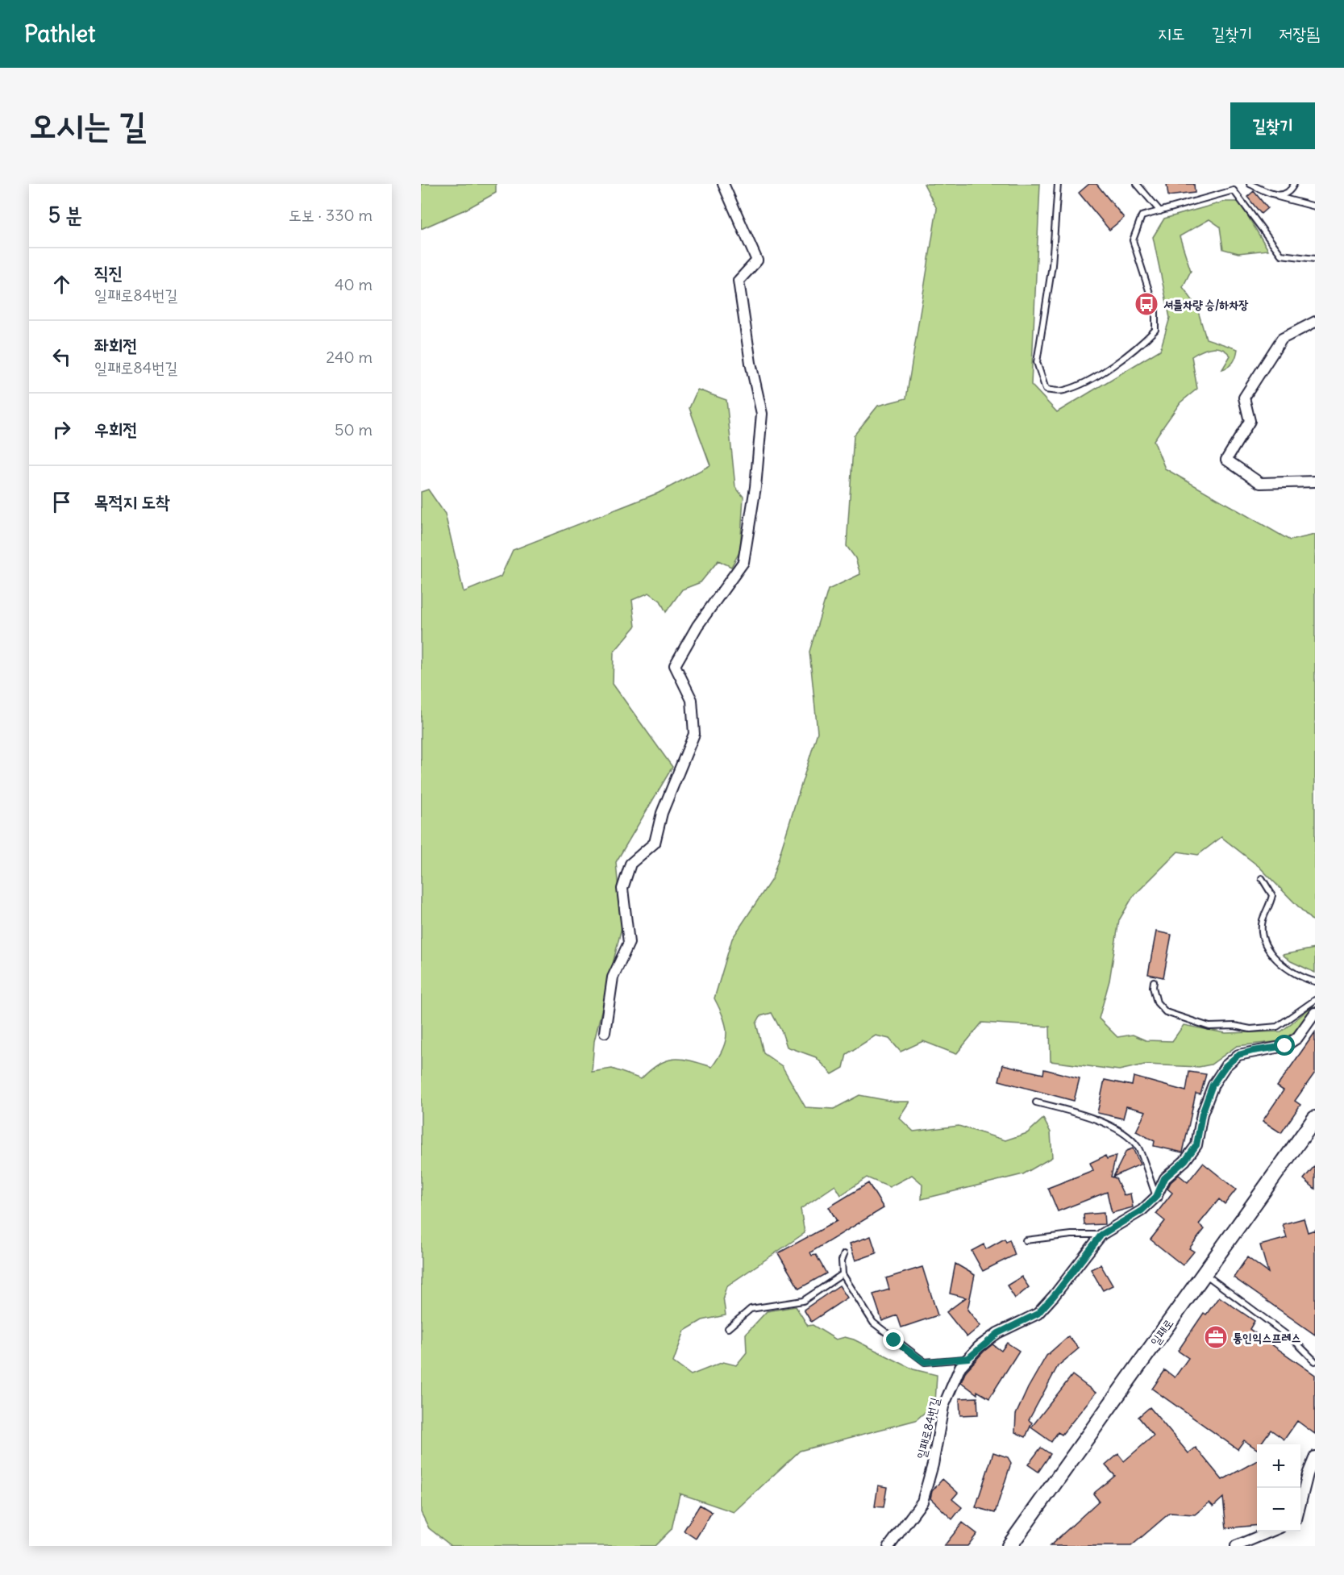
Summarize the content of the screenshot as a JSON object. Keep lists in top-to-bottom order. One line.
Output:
{"streets":{"street":["일패로","일패로84번길"]},"places":{"bus stop":["셔틀차량 승/하차장"],"office":["통인익스프레스"]},"page":{"header":"Pathlet","nav":["지도","길찾기","저장됨"],"buttons":"길찾기","title":"오시는 길","heading":["5 분","도보 · 330 m"],"list":[["직진","일패로84번길","40 m"],["좌회전","일패로84번길","240 m"],["우회전","50 m"],"목적지 도착"],"map_buttons":["+","−"]}}
